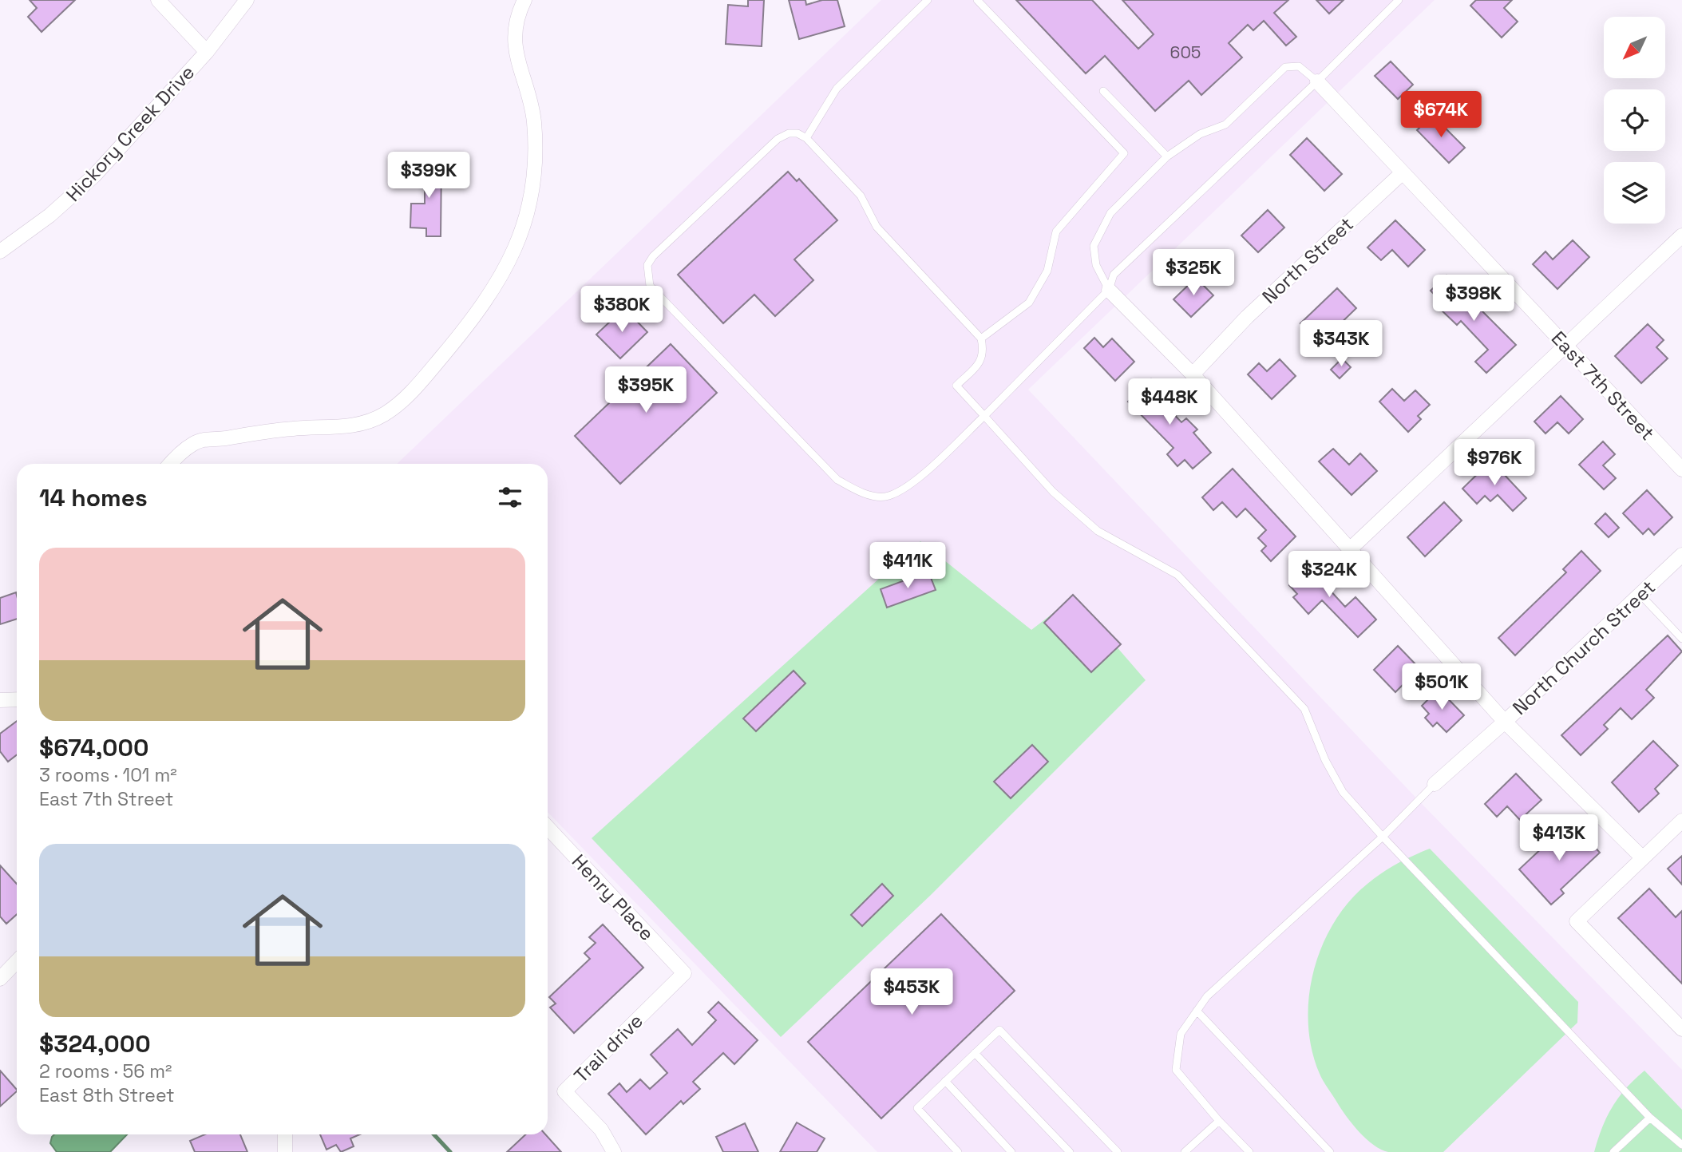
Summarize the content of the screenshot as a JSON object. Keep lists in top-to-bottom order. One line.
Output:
{"streets":{"street":["Hickory Creek Drive","North Street","East 7th Street","North Church Street","Henry Place","Trail drive"]},"crossings":[["North Street","East 7th Street"],["Henry Place","Trail drive"]],"house_numbers":["605"],"north":"bottom left","page":{"price":["$674K","$399K","$325K","$398K","$380K","$343K","$395K","$448K","$976K","$411K","$324K","$501K","$413K","$453K"],"heading":"14 homes","list":[{"name":"$674,000","note":"3 rooms · 101 m² · East 7th Street"},{"name":"$324,000","note":"2 rooms · 56 m² · East 8th Street"}]}}
